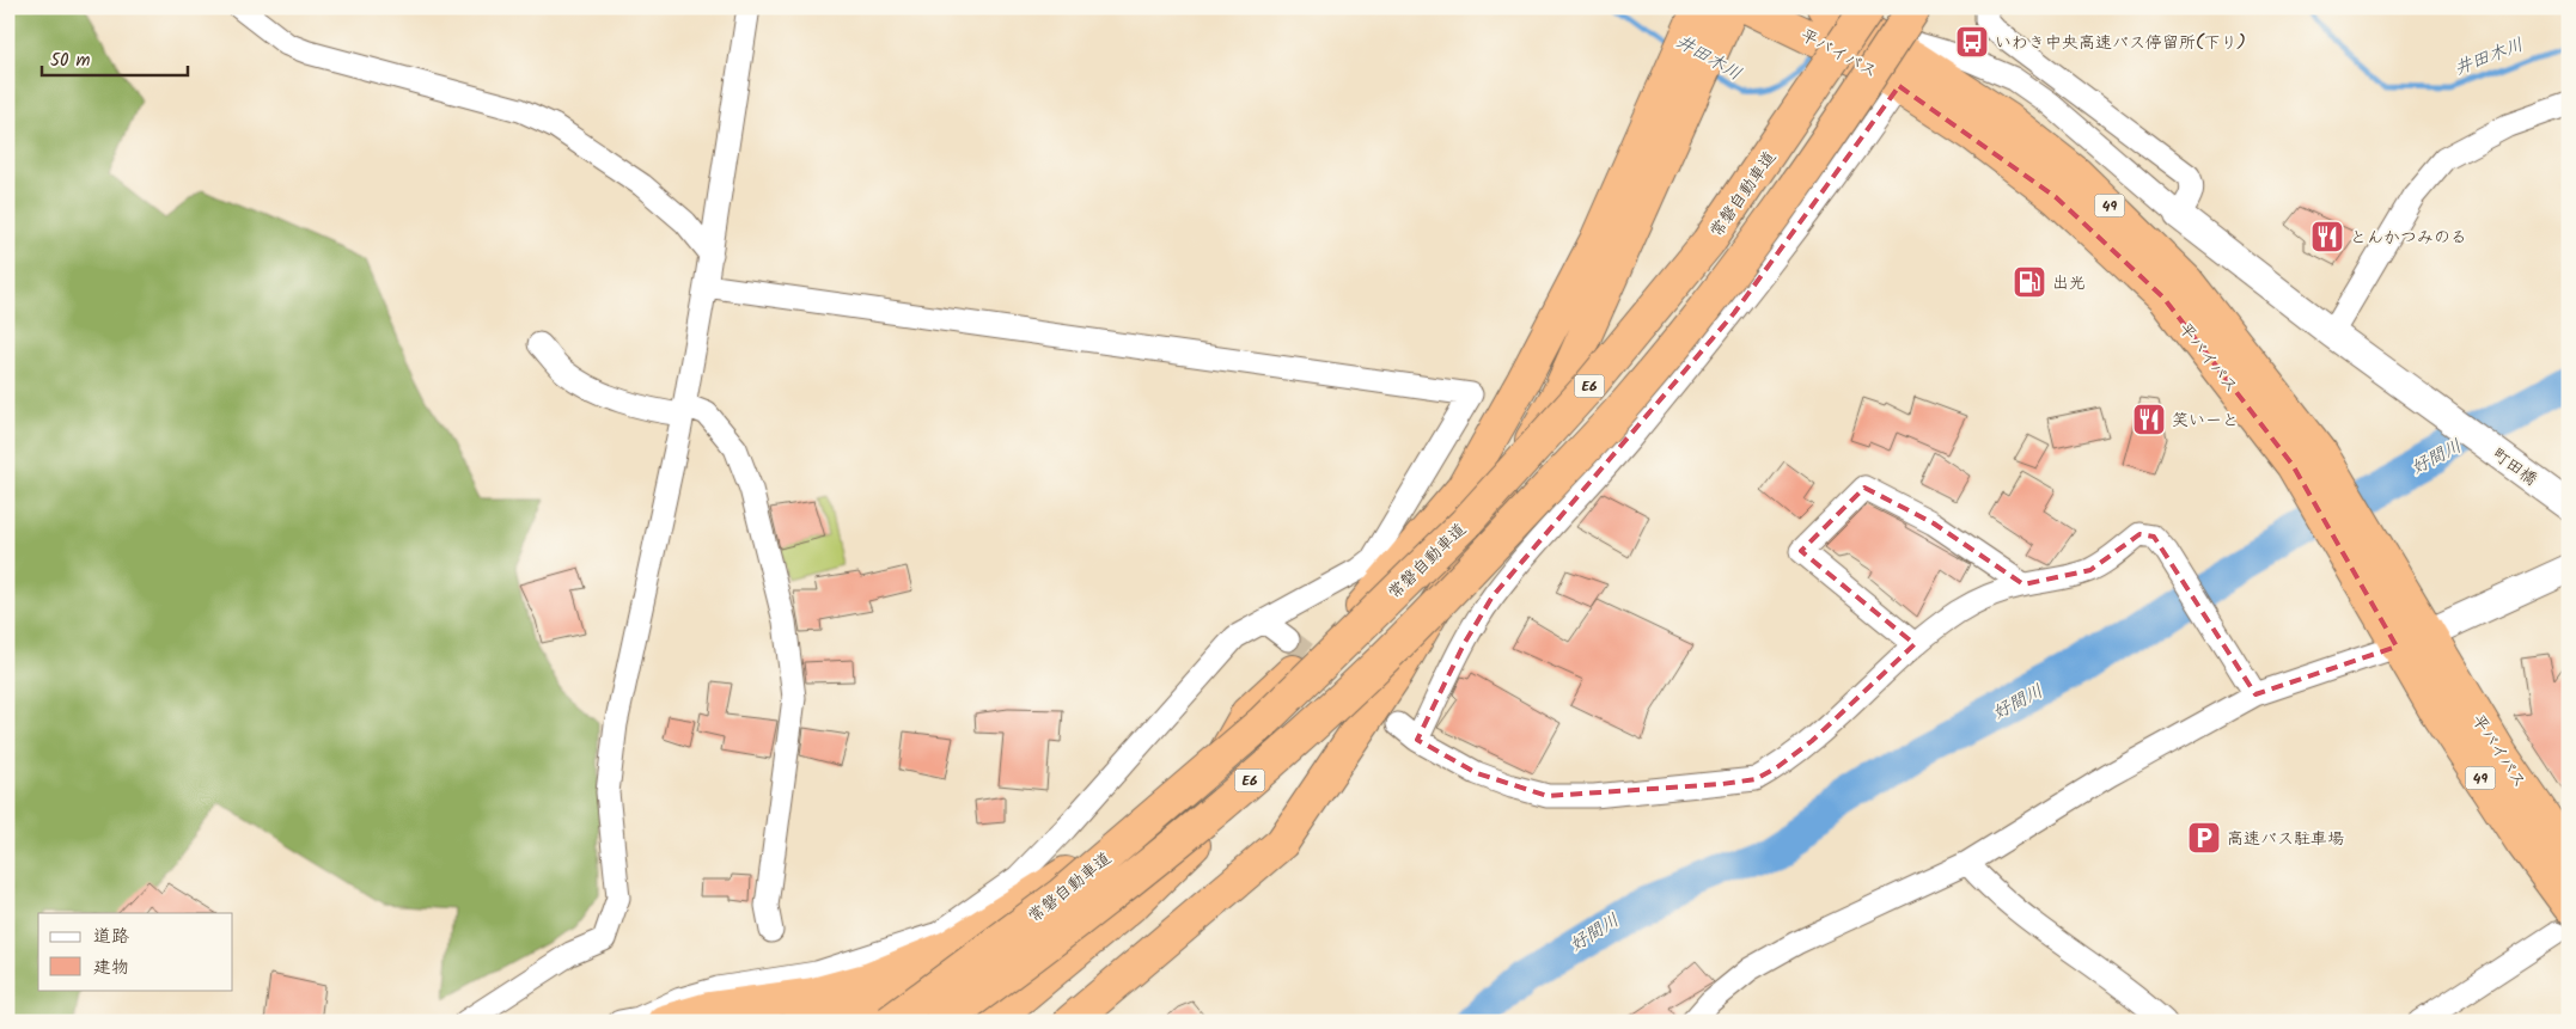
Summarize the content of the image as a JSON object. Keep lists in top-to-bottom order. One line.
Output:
{"streets":{"highway":["平バイパス","常磐自動車道","49","E6"],"street":["町田橋"]},"crossings":[["平バイパス","常磐自動車道"]],"water":["井田木川","好間川"],"places":{"bus stop":["いわき中央高速バス停留所(下り)"],"restaurant":["とんかつみのる","笑いーと"],"fuel station":["出光"],"parking":["高速バス駐車場"]},"legend":["道路","建物"],"scale_bar":"50 m"}
